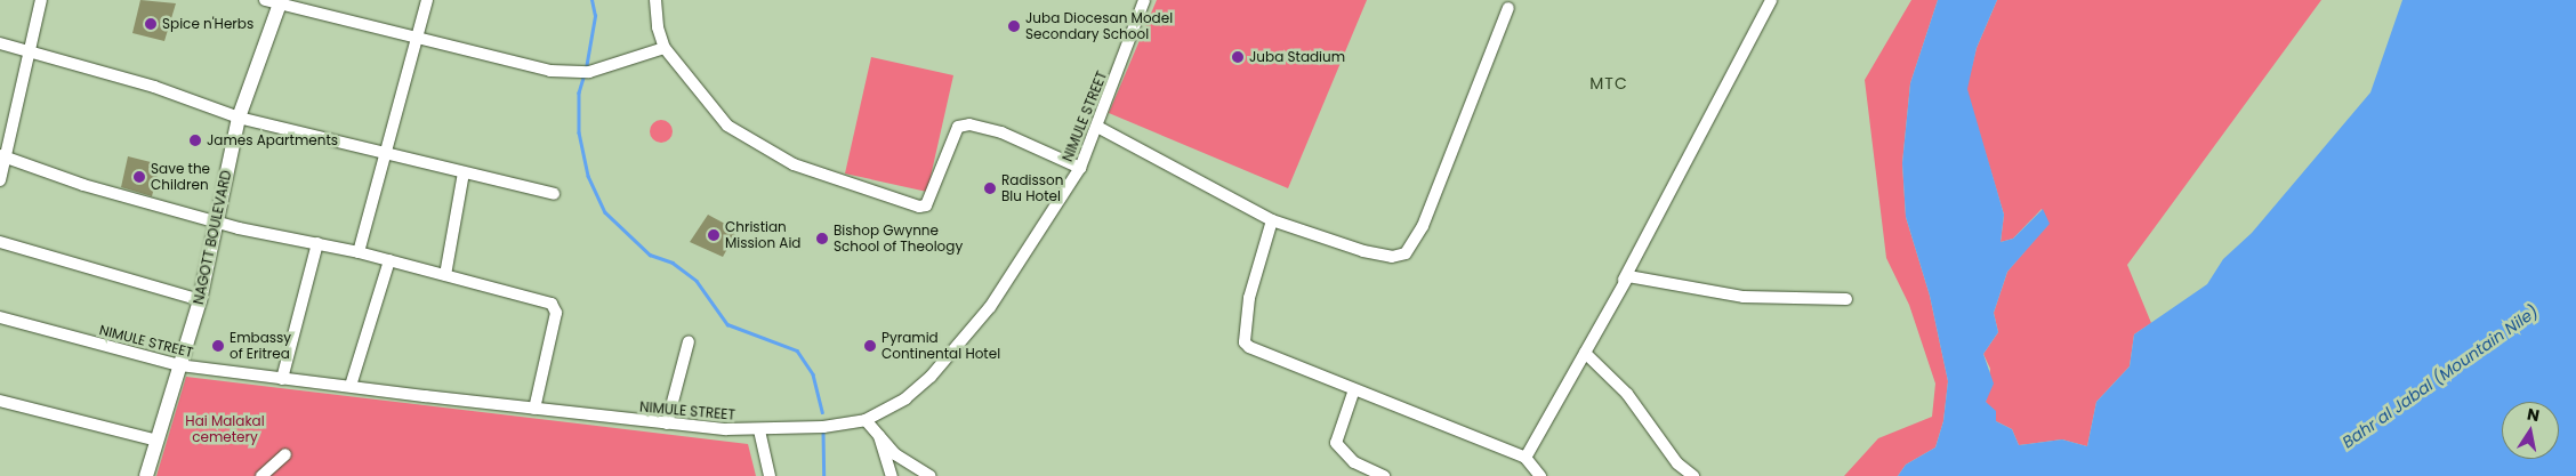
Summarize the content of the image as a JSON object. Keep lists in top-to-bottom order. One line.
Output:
{"streets":{"street":["NIMULE STREET","NAGOTT BOULEVARD"]},"crossings":[["NIMULE STREET","NAGOTT BOULEVARD"]],"districts":["MTC"],"water":["Bahr al Jabal (Mountain Nile)"],"parks":["Hai Malakal cemetery"],"places":["Spice n'Herbs","Juba Diocesan Model Secondary School","Juba Stadium","James Apartments","Save the Children","Radisson Blu Hotel","Christian Mission Aid","Bishop Gwynne School of Theology","Embassy of Eritrea","Pyramid Continental Hotel"],"north":"top"}
